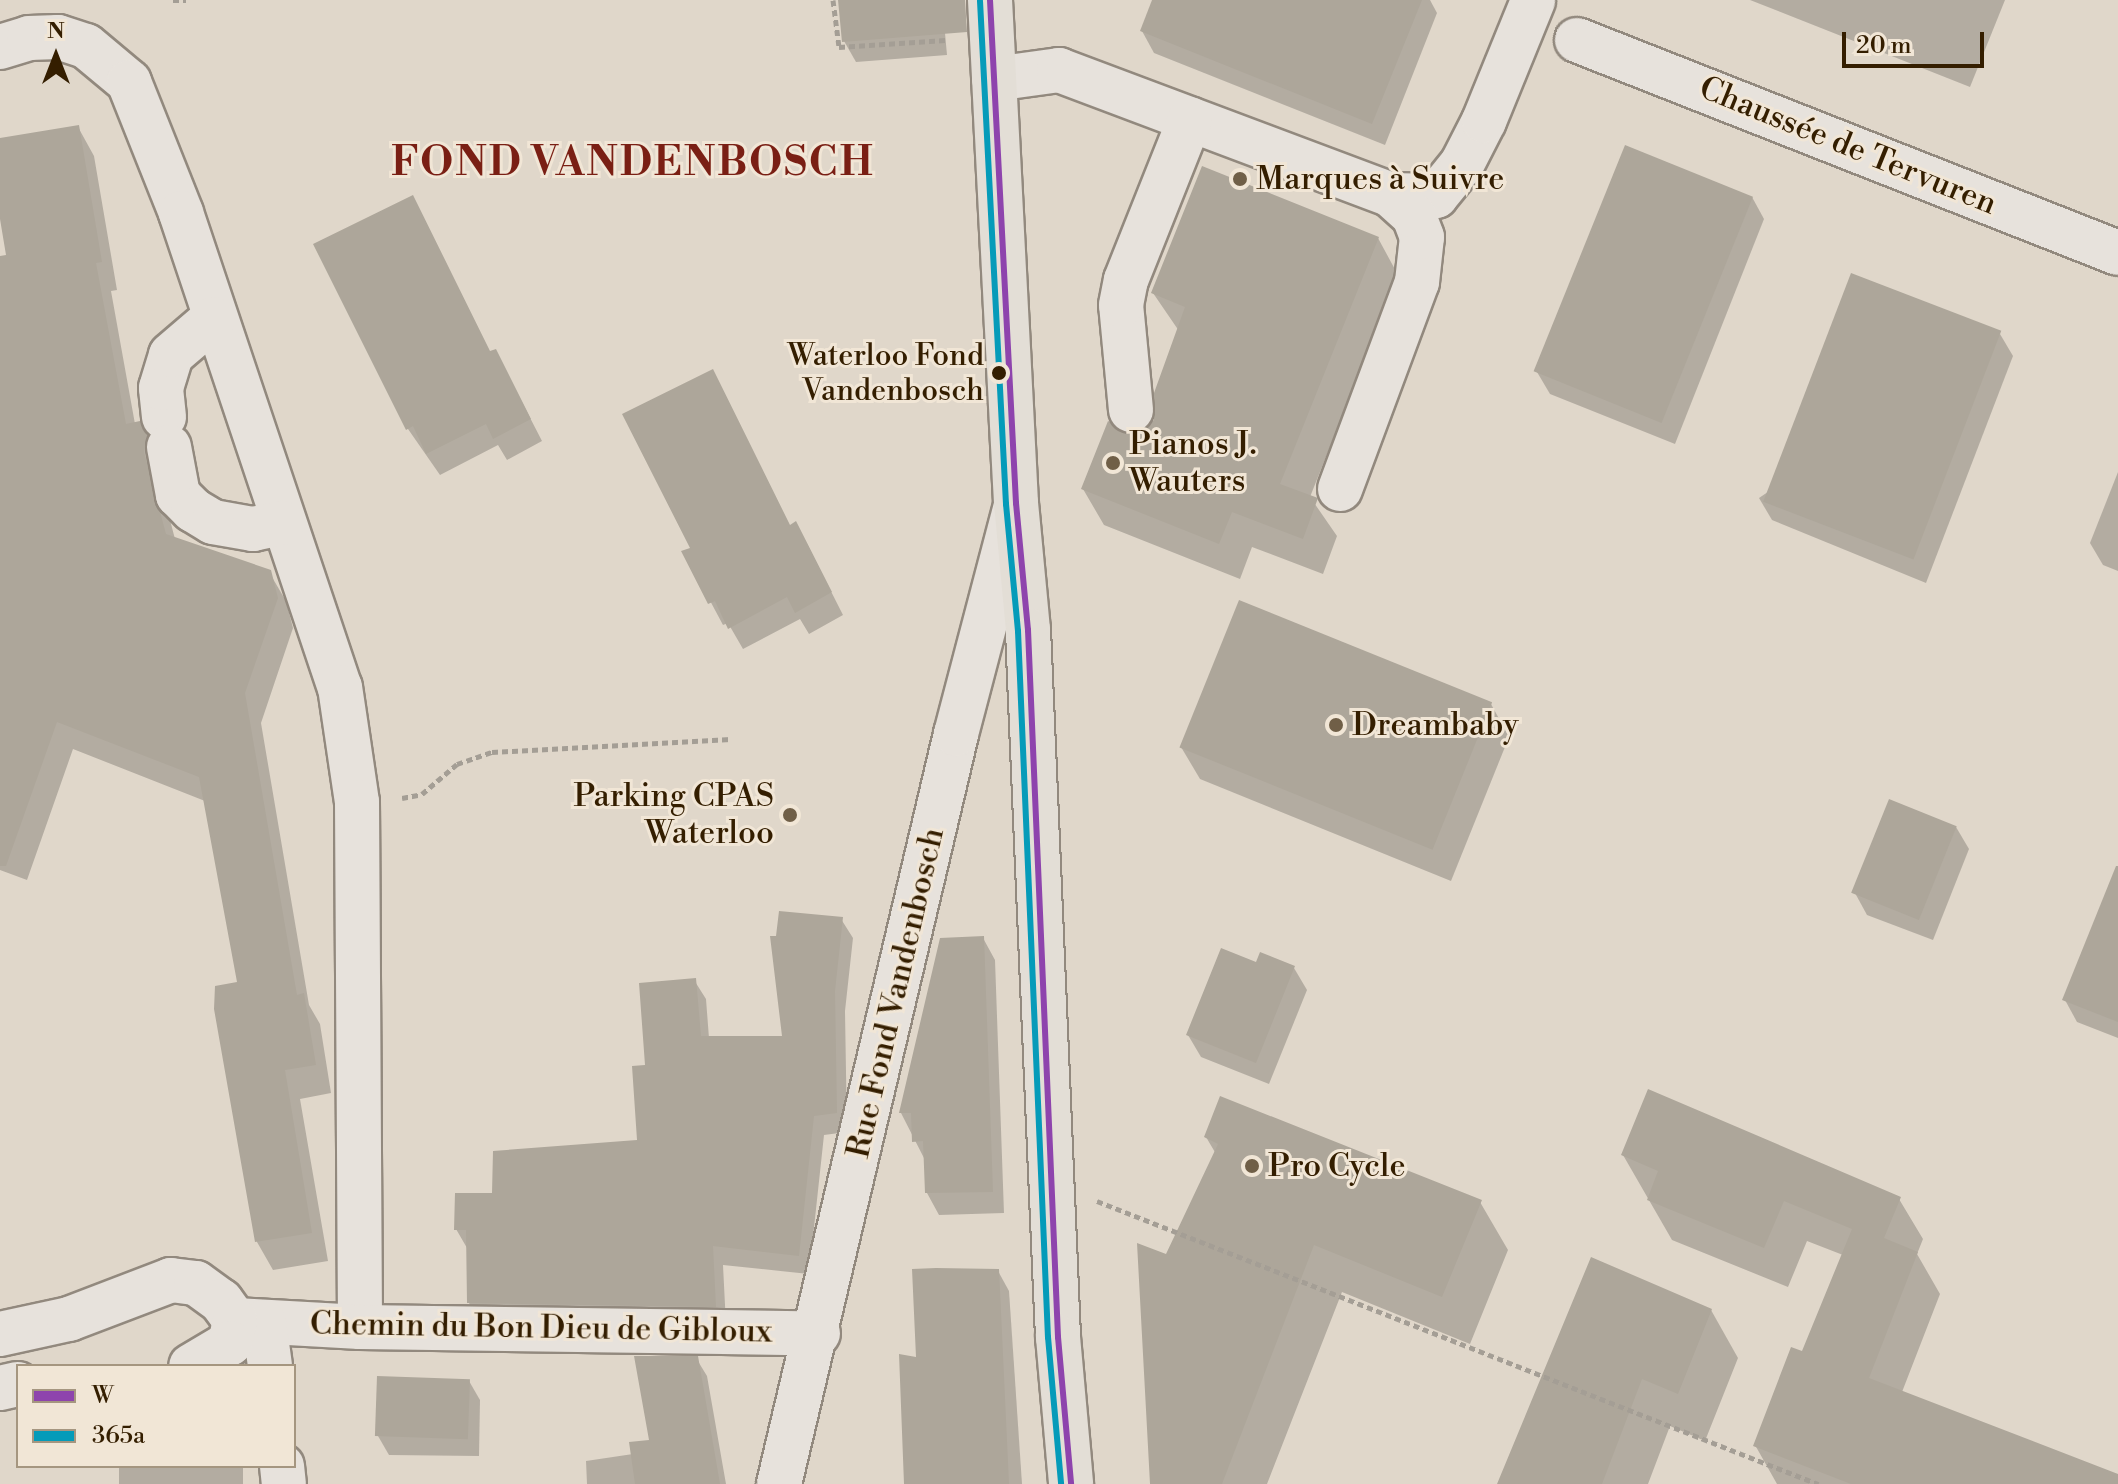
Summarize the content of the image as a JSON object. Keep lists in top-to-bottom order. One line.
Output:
{"streets":{"street":["Chaussée de Tervuren","Rue Fond Vandenbosch","Chemin du Bon Dieu de Gibloux"]},"crossings":[["Rue Fond Vandenbosch","Chemin du Bon Dieu de Gibloux"]],"districts":["FOND VANDENBOSCH"],"places":["Marques à Suivre","Waterloo Fond Vandenbosch","Pianos J. Wauters","Dreambaby","Parking CPAS Waterloo","Pro Cycle"],"lines":["transit line W","transit line 365a"],"legend":["W","365a"],"scale_bar":"20 m","north":"top"}
